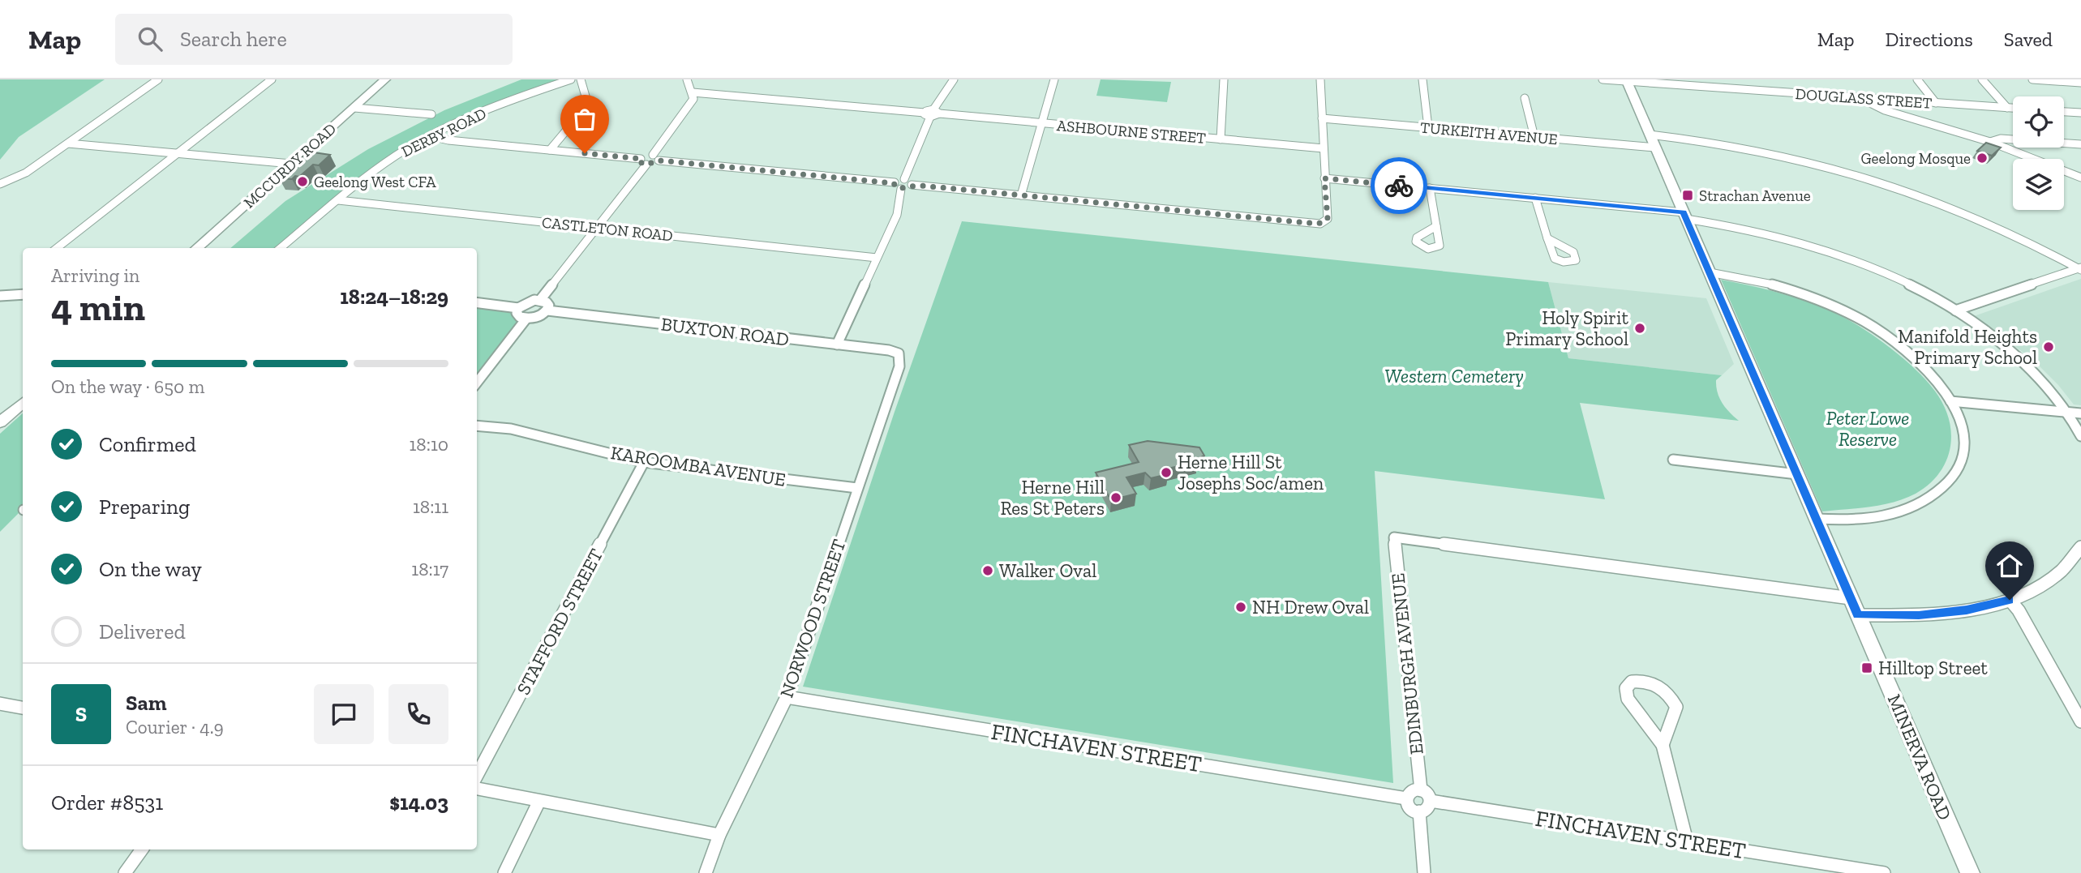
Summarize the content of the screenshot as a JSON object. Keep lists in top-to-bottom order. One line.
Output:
{"streets":{"street":["DOUGLASS STREET","ASHBOURNE STREET","DERBY ROAD","TURKEITH AVENUE","MCCURDY ROAD","CASTLETON ROAD","BUXTON ROAD","KAROOMBA AVENUE","NORWOOD STREET","STAFFORD STREET","EDINBURGH AVENUE","FINCHAVEN STREET","MINERVA ROAD"]},"crossings":[["DOUGLASS STREET","MINERVA ROAD"],["DERBY ROAD","CASTLETON ROAD"],["TURKEITH AVENUE","MINERVA ROAD"],["BUXTON ROAD","NORWOOD STREET"],["KAROOMBA AVENUE","NORWOOD STREET"],["KAROOMBA AVENUE","STAFFORD STREET"],["NORWOOD STREET","FINCHAVEN STREET"],["EDINBURGH AVENUE","FINCHAVEN STREET"],["EDINBURGH AVENUE","MINERVA ROAD"]],"parks":["Western Cemetery","Peter Lowe Reserve"],"places":{"other":["Geelong Mosque","Geelong West CFA","Holy Spirit Primary School","Manifold Heights Primary School","Herne Hill St Josephs Soc/amen","Herne Hill Res St Peters","Walker Oval","NH Drew Oval"],"transit":["Strachan Avenue","Hilltop Street"]},"page":{"header":"Map","search":"Search here","nav":["Map","Directions","Saved"],"heading":["4 min","Arriving in","18:24–18:29"],"panel":["Sam","Courier · 4.9","Order #8531","$14.03"],"bar":"On the way · 650 m","list":[["Confirmed","18:10"],["Preparing","18:11"],["On the way","18:17"],"Delivered"],"round":"S"}}
